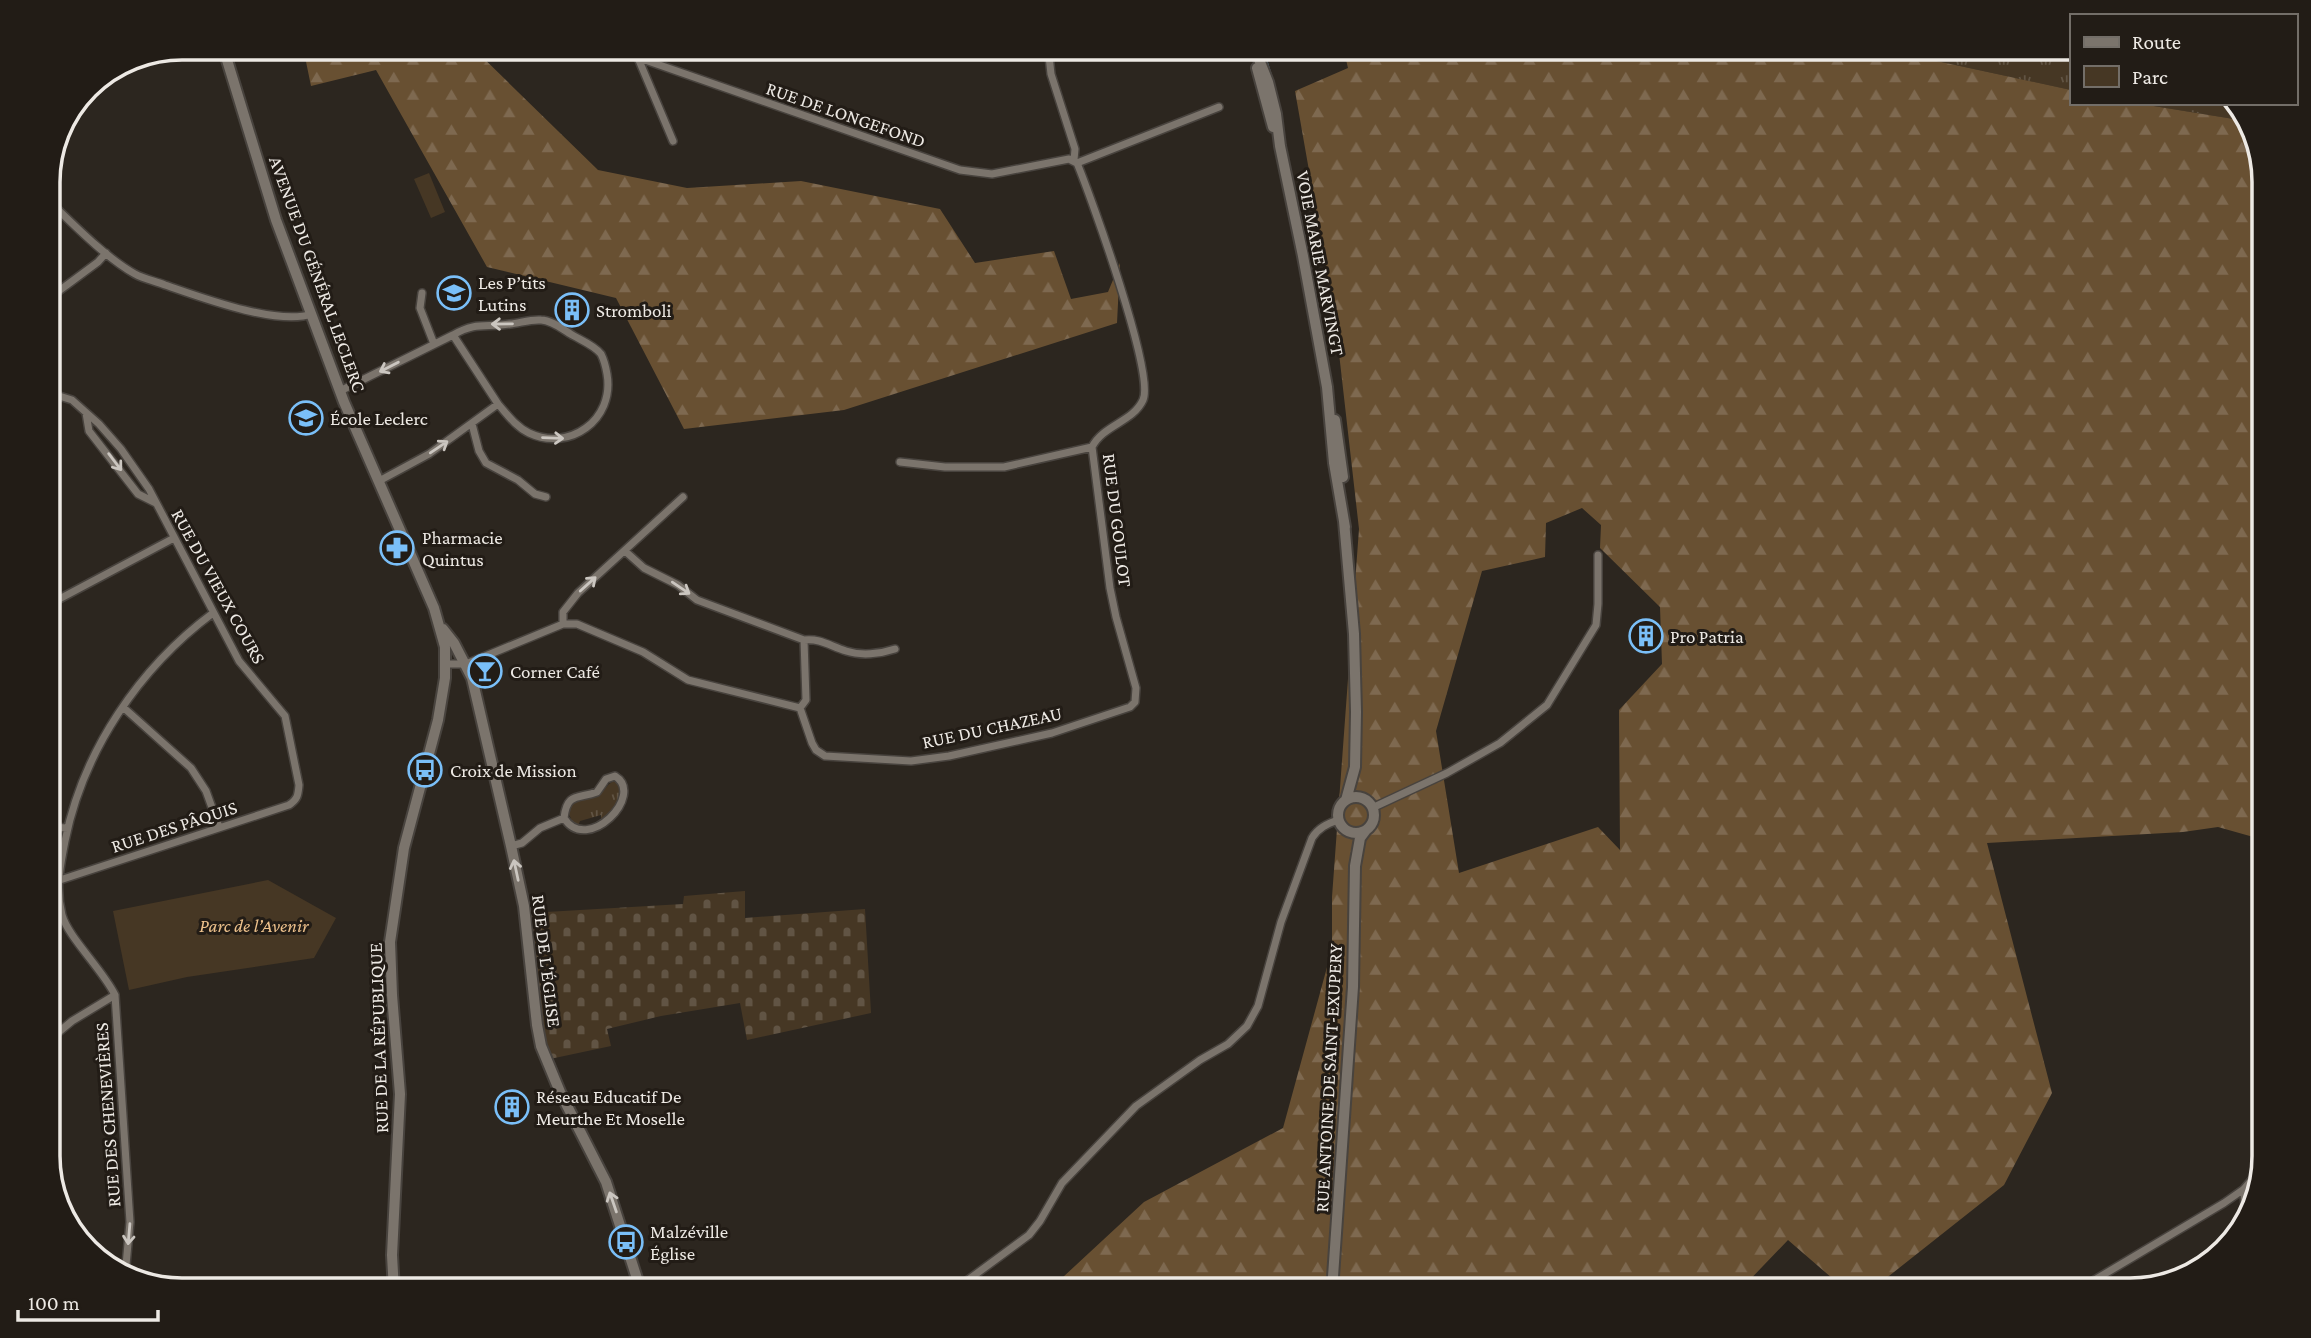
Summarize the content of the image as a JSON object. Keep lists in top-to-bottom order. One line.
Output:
{"streets":{"main road":["VOIE MARIE MARVINGT","AVENUE DU GÉNÉRAL LECLERC","RUE DE L'ÉGLISE","RUE DE LA RÉPUBLIQUE","RUE ANTOINE DE SAINT-EXUPERY"],"street":["RUE DE LONGEFOND","RUE DU GOULOT","RUE DU VIEUX COURS","RUE DU CHAZEAU","RUE DES PÂQUIS","RUE DES CHENEVIÈRES"]},"crossings":[["RUE DE LONGEFOND","RUE DU GOULOT"],["VOIE MARIE MARVINGT","RUE ANTOINE DE SAINT-EXUPERY"],["AVENUE DU GÉNÉRAL LECLERC","RUE DE L'ÉGLISE"],["AVENUE DU GÉNÉRAL LECLERC","RUE DE LA RÉPUBLIQUE"],["RUE DU GOULOT","RUE DU CHAZEAU"],["RUE DU VIEUX COURS","RUE DES PÂQUIS"]],"one_way":["RUE DE L'ÉGLISE","RUE DES CHENEVIÈRES"],"parks":["Parc de l’Avenir"],"places":{"school or university":["Les P’tits Lutins","École Leclerc"],"building":["Stromboli","Pro Patria","Réseau Educatif De Meurthe Et Moselle"],"pharmacy":["Pharmacie Quintus"],"bar":["Corner Café"],"bus stop":["Croix de Mission","Malzéville Église"]},"legend":["Route","Parc"],"scale_bar":"100 m"}
